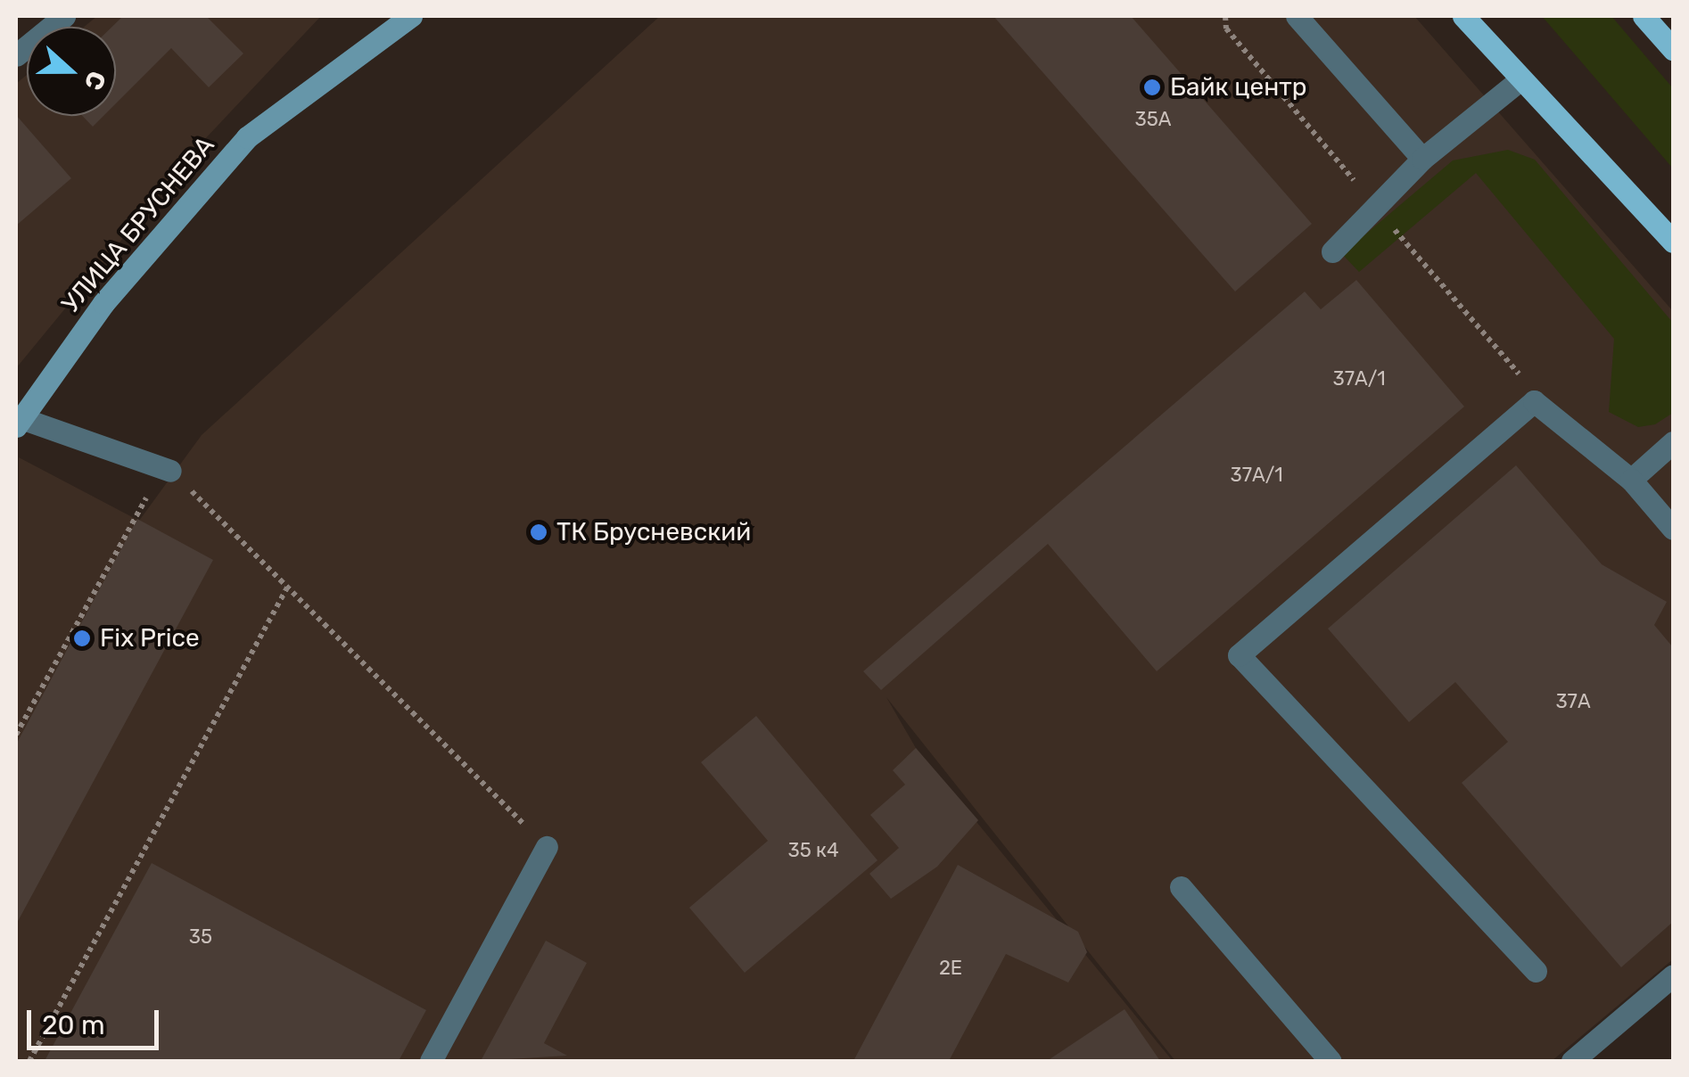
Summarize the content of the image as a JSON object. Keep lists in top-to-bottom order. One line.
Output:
{"streets":{"street":["УЛИЦА БРУСНЕВА"]},"places":["Байк центр","ТК Брусневский","Fix Price"],"house_numbers":["35А","37А/1","37А/1","37А","35 к4","35","2Е"],"scale_bar":"20 m","north":"right"}
